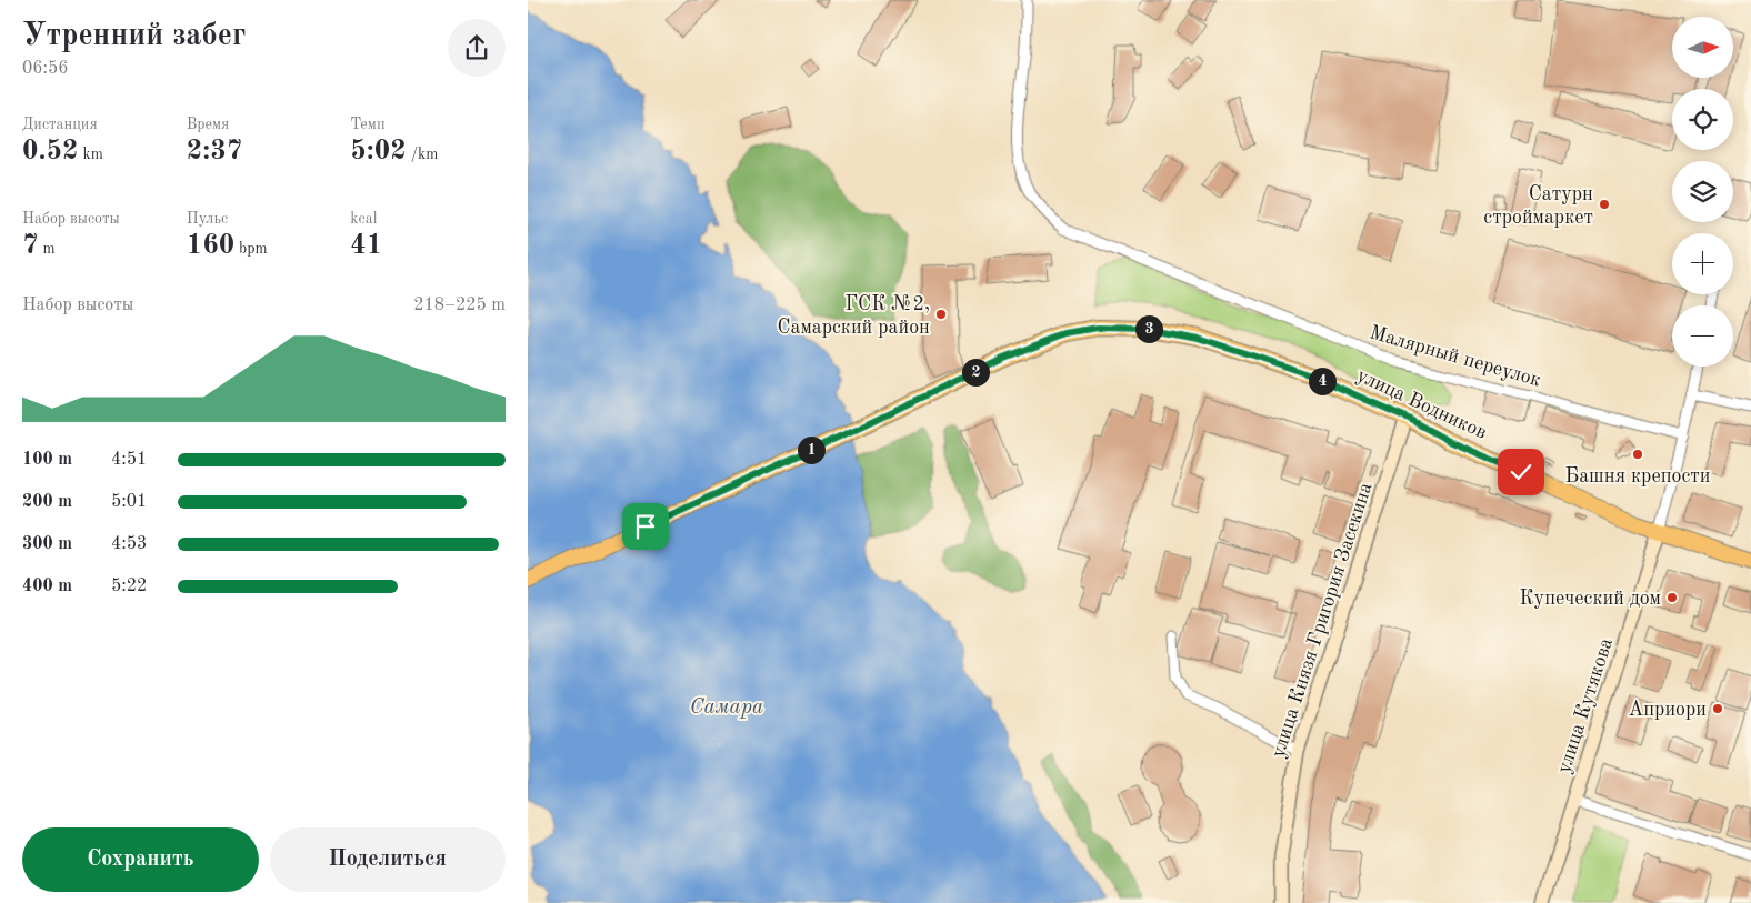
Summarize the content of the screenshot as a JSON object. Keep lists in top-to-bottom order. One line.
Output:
{"streets":{"main road":["улица Водников","улица Князя Григория Засекина","улица Кутякова"],"street":["Малярный переулок"]},"crossings":[["Малярный переулок","улица Кутякова"],["улица Водников","улица Князя Григория Засекина"],["улица Водников","улица Кутякова"]],"water":["Самара"],"places":["Сатурн строймаркет","ГСК №2, Самарский район","Башня крепости","Купеческий дом","Априори"],"north":"right","page":{"heading":["Утренний забег","06:56"],"map_buttons":["+","−"],"stats":[["Дистанция","0.52 km"],["Время","2:37"],["Темп","5:02 /km"],["Набор высоты","7 m"],["Пульс","160 bpm"],["kcal","41"]],"chart":["Набор высоты","218–225 m"],"pins":["3","2","4","1"],"list":[{"name":"100 m","note":"4:51"},{"name":"200 m","note":"5:01"},{"name":"300 m","note":"4:53"},{"name":"400 m","note":"5:22"}],"buttons":["Сохранить","Поделиться"]}}
